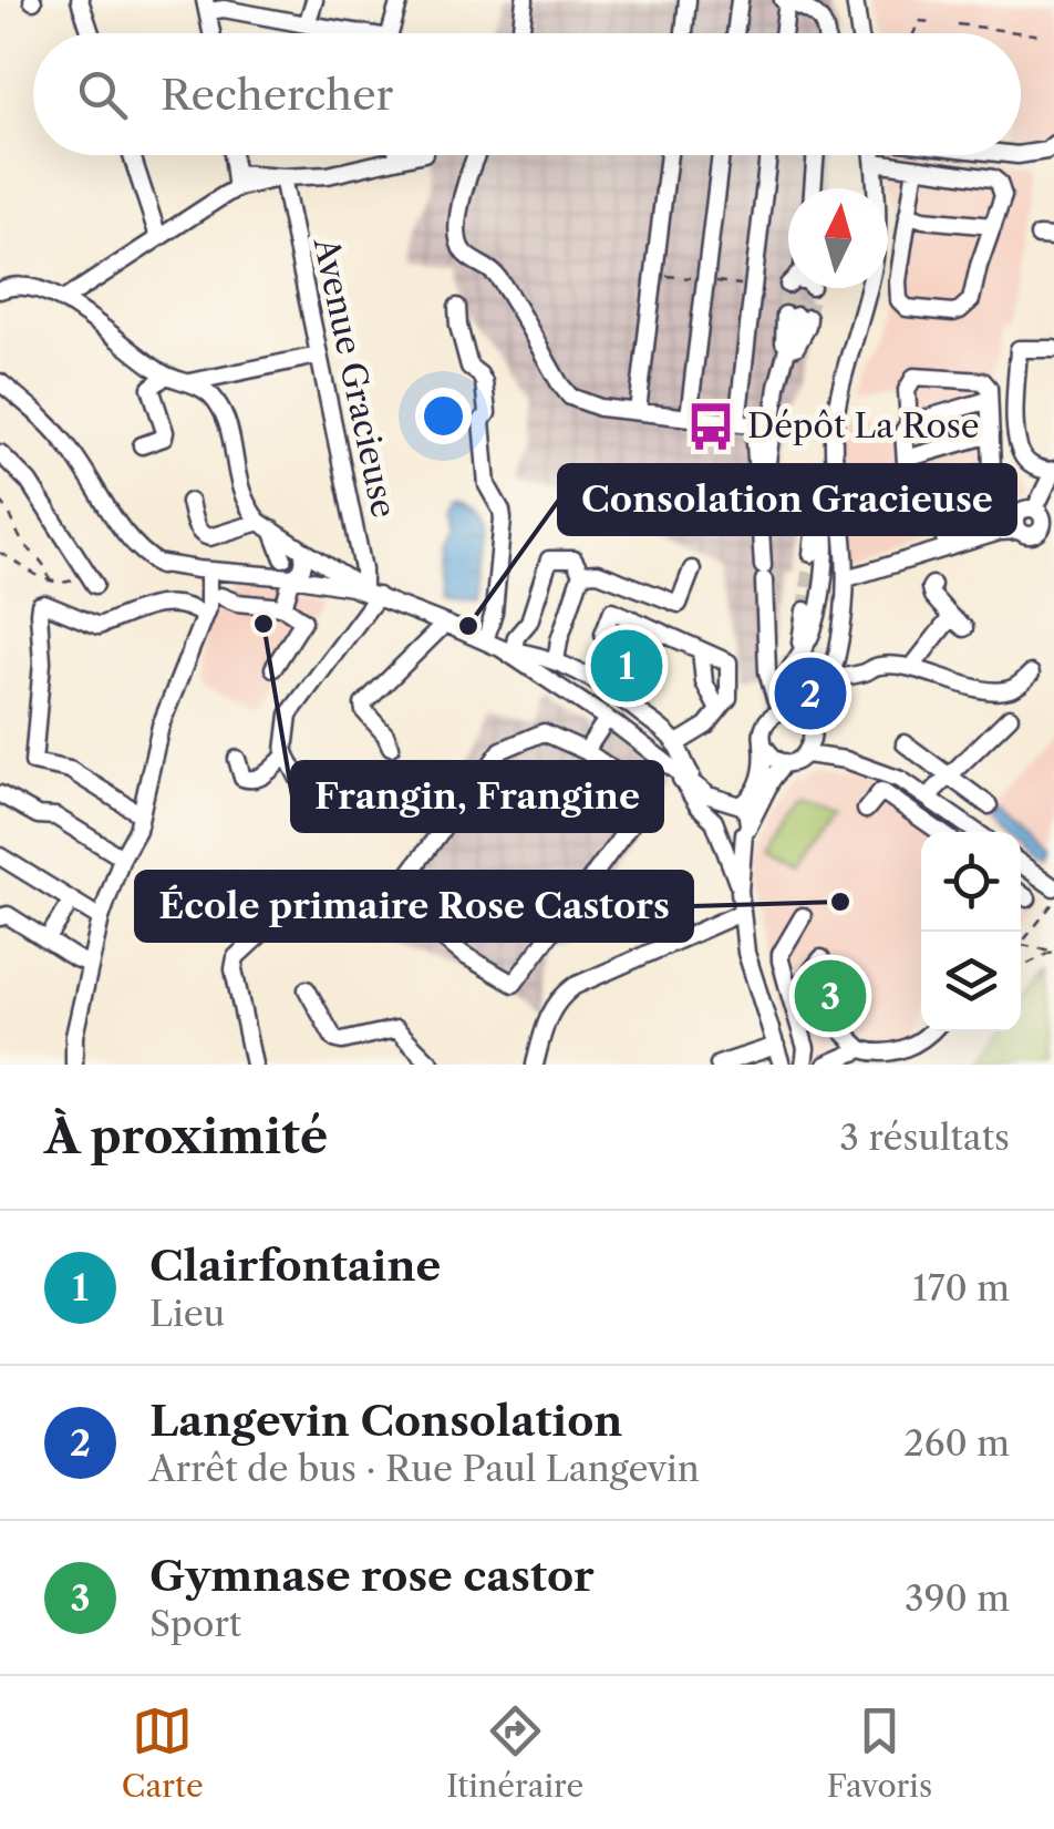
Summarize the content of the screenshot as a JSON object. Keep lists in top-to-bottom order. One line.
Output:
{"streets":{"street":["Avenue Gracieuse"]},"places":{"bus stop":["Dépôt La Rose"],"other":["Frangin, Frangine","Consolation Gracieuse","École primaire Rose Castors"]},"north":"top","page":{"search":"Rechercher","pins":["1","2","3"],"heading":["À proximité","3 résultats"],"list":[{"mark":"1","name":"Clairfontaine","note":"Lieu","value":"170 m"},{"mark":"2","name":"Langevin Consolation","note":"Arrêt de bus · Rue Paul Langevin","value":"260 m"},{"mark":"3","name":"Gymnase rose castor","note":"Sport","value":"390 m"}],"nav":["Carte","Itinéraire","Favoris"]}}
